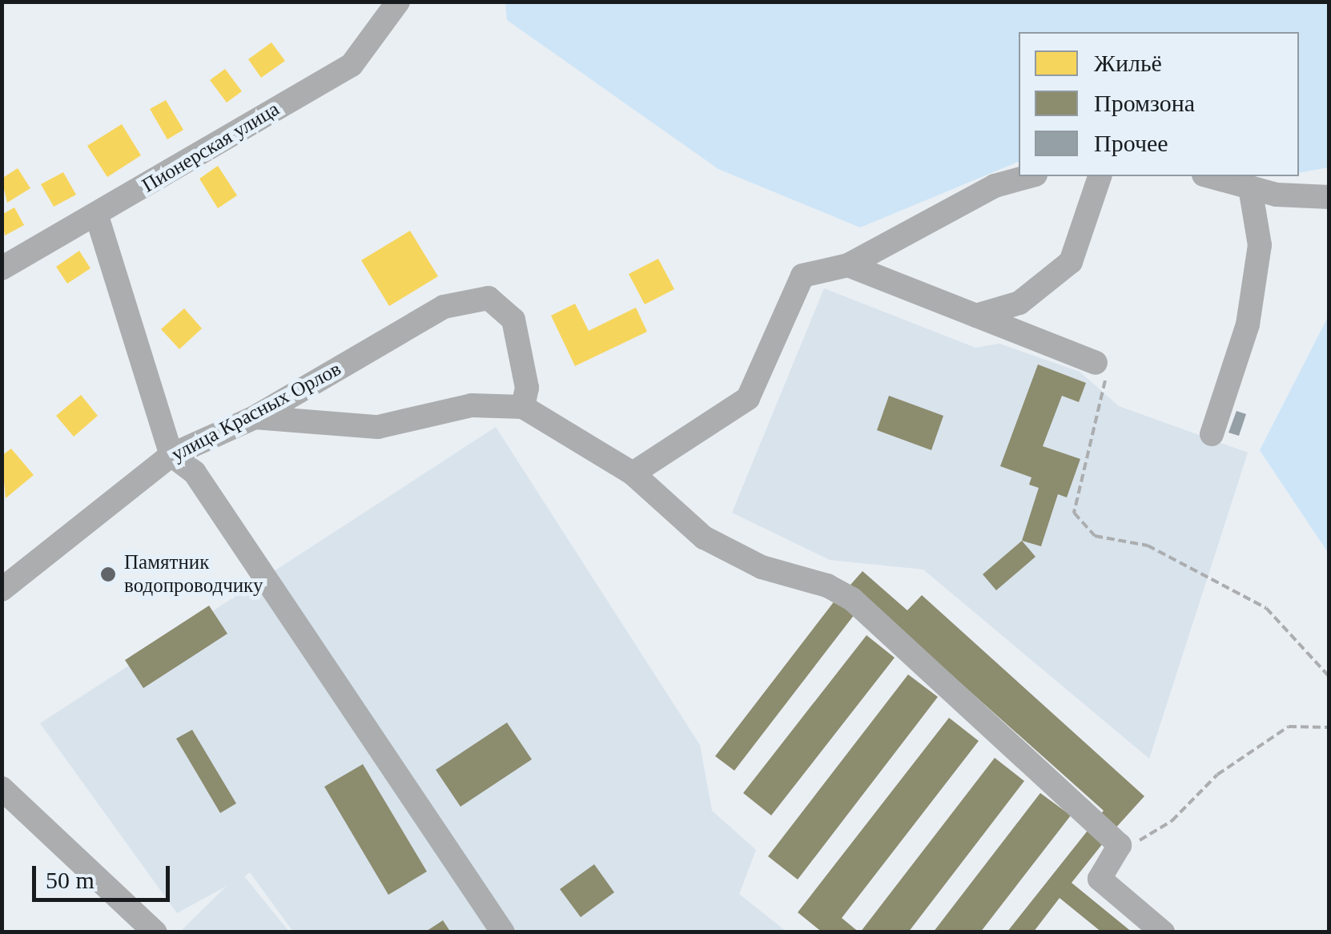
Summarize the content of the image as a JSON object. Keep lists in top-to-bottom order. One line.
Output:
{"streets":{"street":["Пионерская улица","улица Красных Орлов"]},"places":["Памятник водопроводчику"],"legend":["Жильё","Промзона","Прочее"],"scale_bar":"50 m"}
